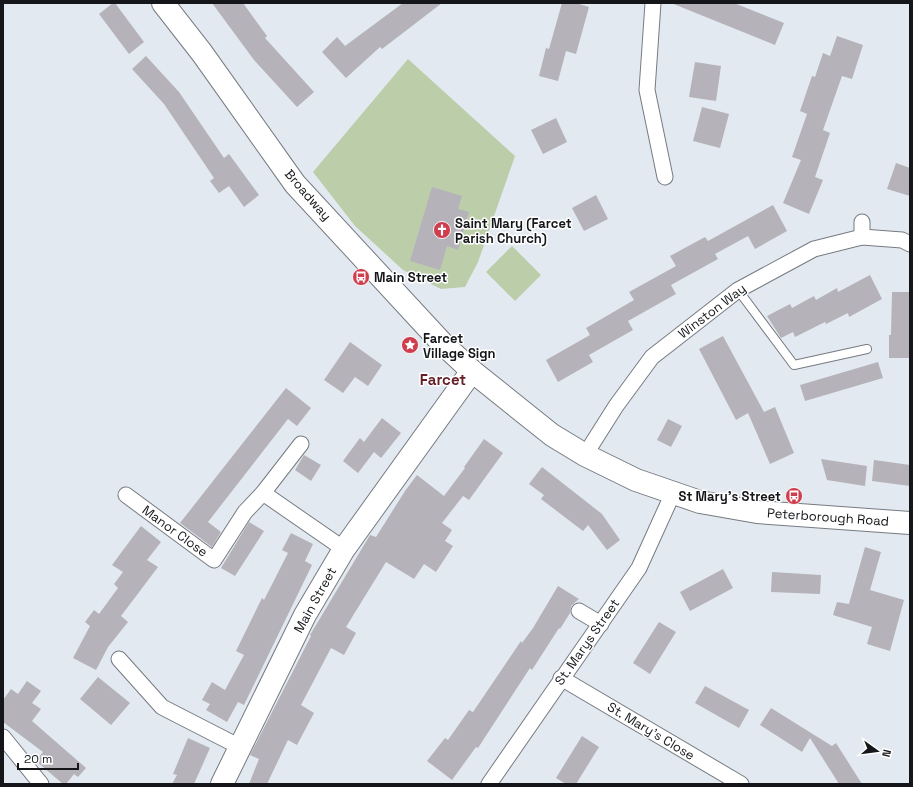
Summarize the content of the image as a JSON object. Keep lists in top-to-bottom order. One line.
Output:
{"streets":{"main road":["Broadway","Peterborough Road","Main Street"],"street":["Winston Way","Manor Close","St. Marys Street","St. Mary's Close"]},"crossings":[["Broadway","Peterborough Road"],["Broadway","Main Street"],["Winston Way","Peterborough Road"],["Peterborough Road","Main Street"],["Peterborough Road","St. Marys Street"],["St. Marys Street","St. Mary's Close"]],"districts":["Farcet"],"places":{"church":["Saint Mary (Farcet Parish Church)"],"bus stop":["Main Street","St Mary's Street"],"place":["Farcet Village Sign"]},"scale_bar":"20 m","north":"right"}
